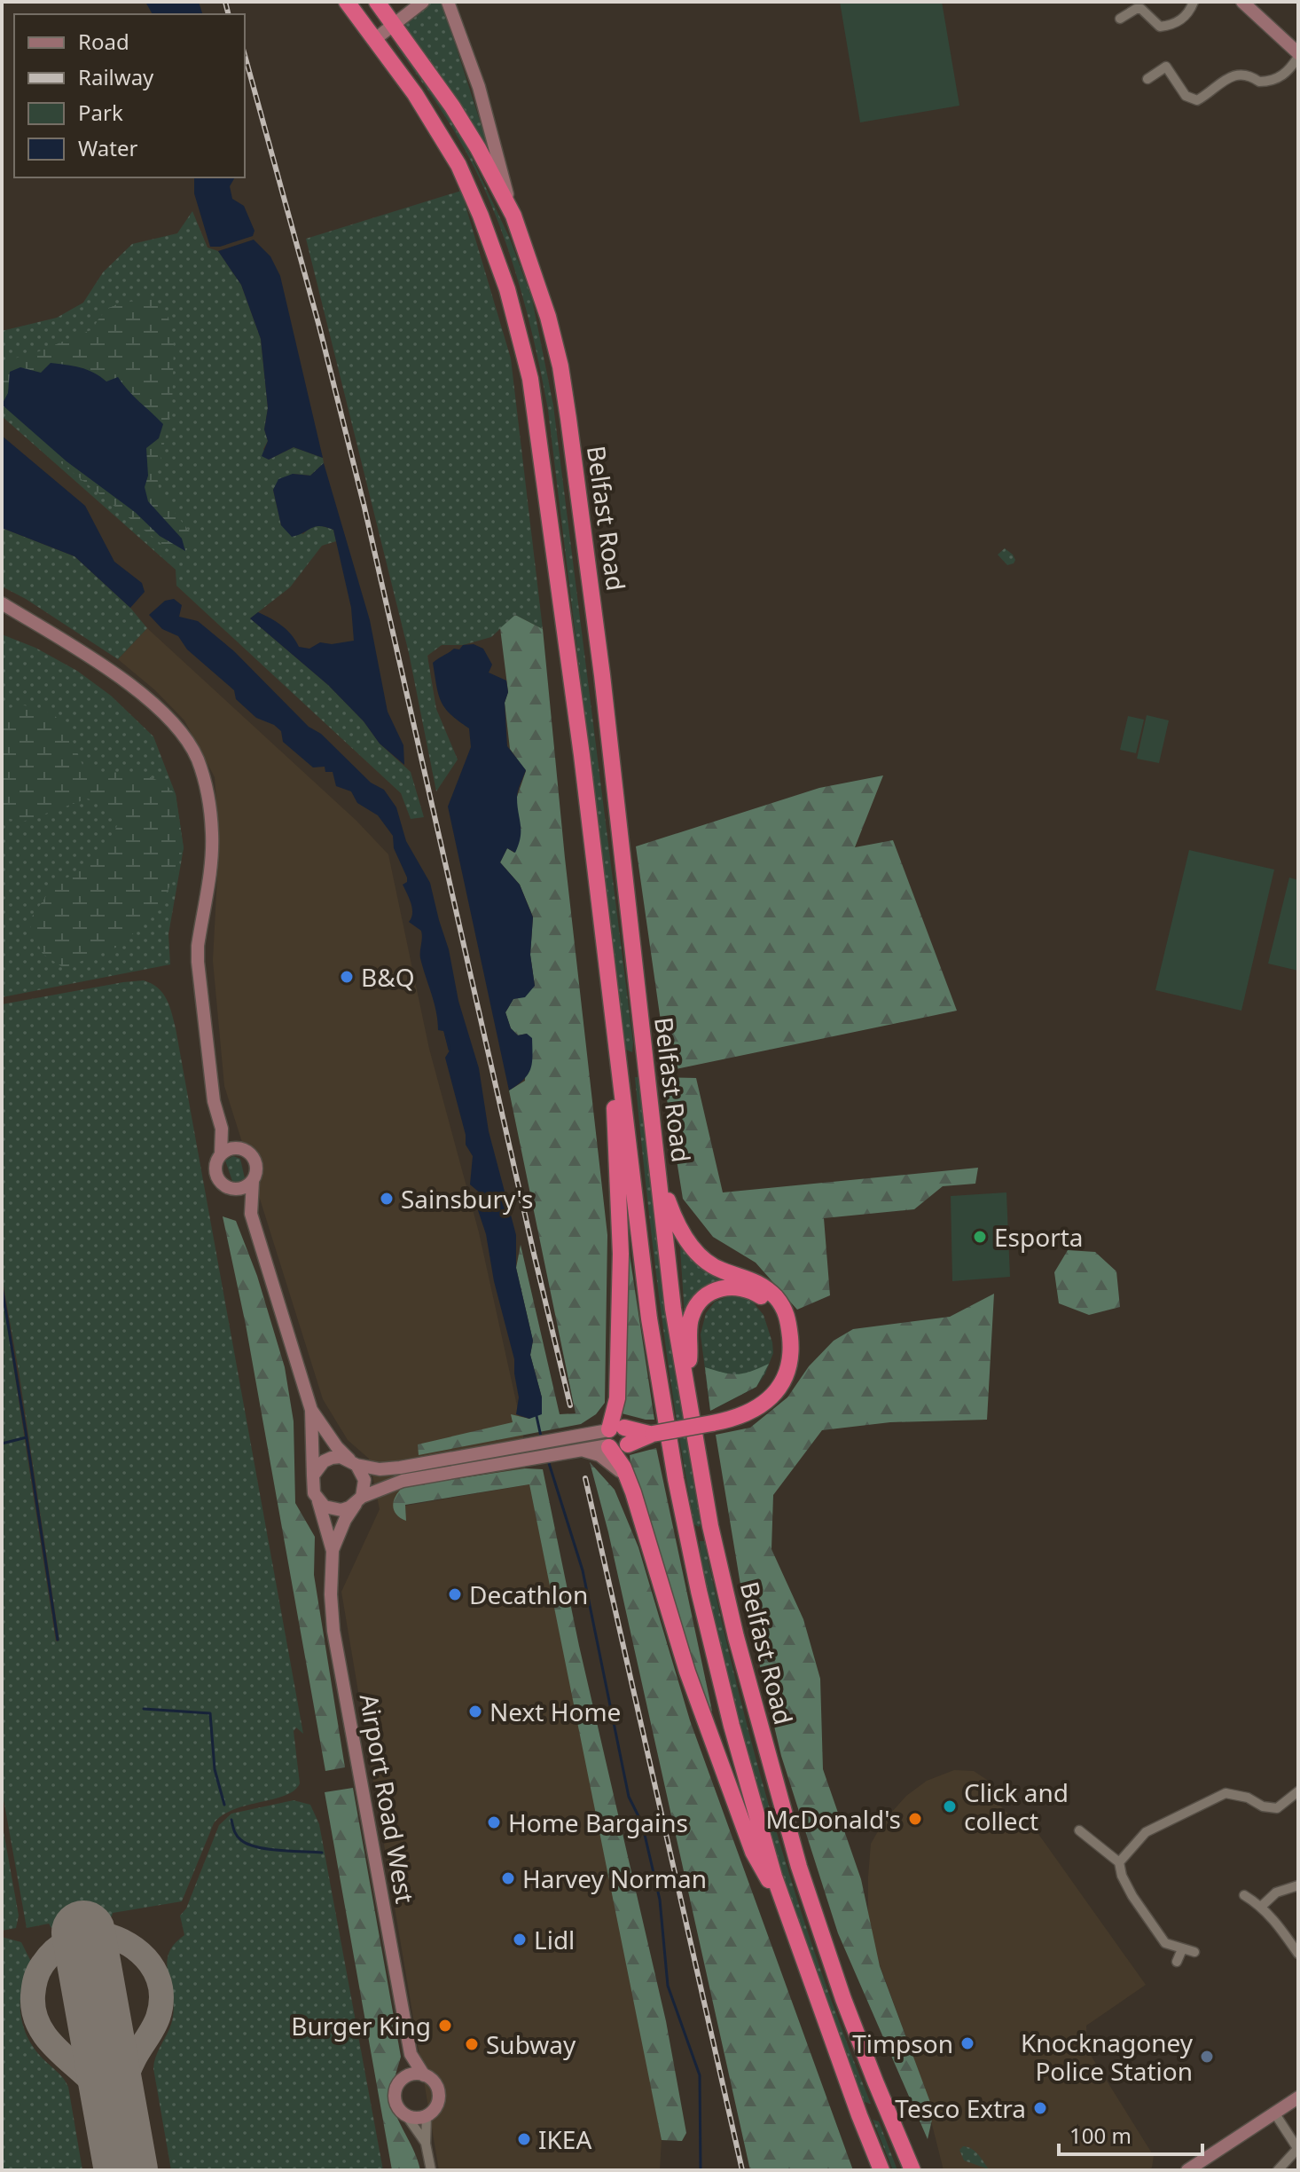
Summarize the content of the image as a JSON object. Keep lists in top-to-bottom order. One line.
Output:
{"streets":{"highway":["Belfast Road"],"street":["Airport Road West"]},"places":["B&Q","Sainsbury's","Esporta","Decathlon","Next Home","Click and collect","McDonald's","Home Bargains","Harvey Norman","Lidl","Burger King","Timpson","Subway","Knocknagoney Police Station","Tesco Extra","IKEA"],"legend":["Road","Railway","Park","Water"],"scale_bar":"100 m"}
